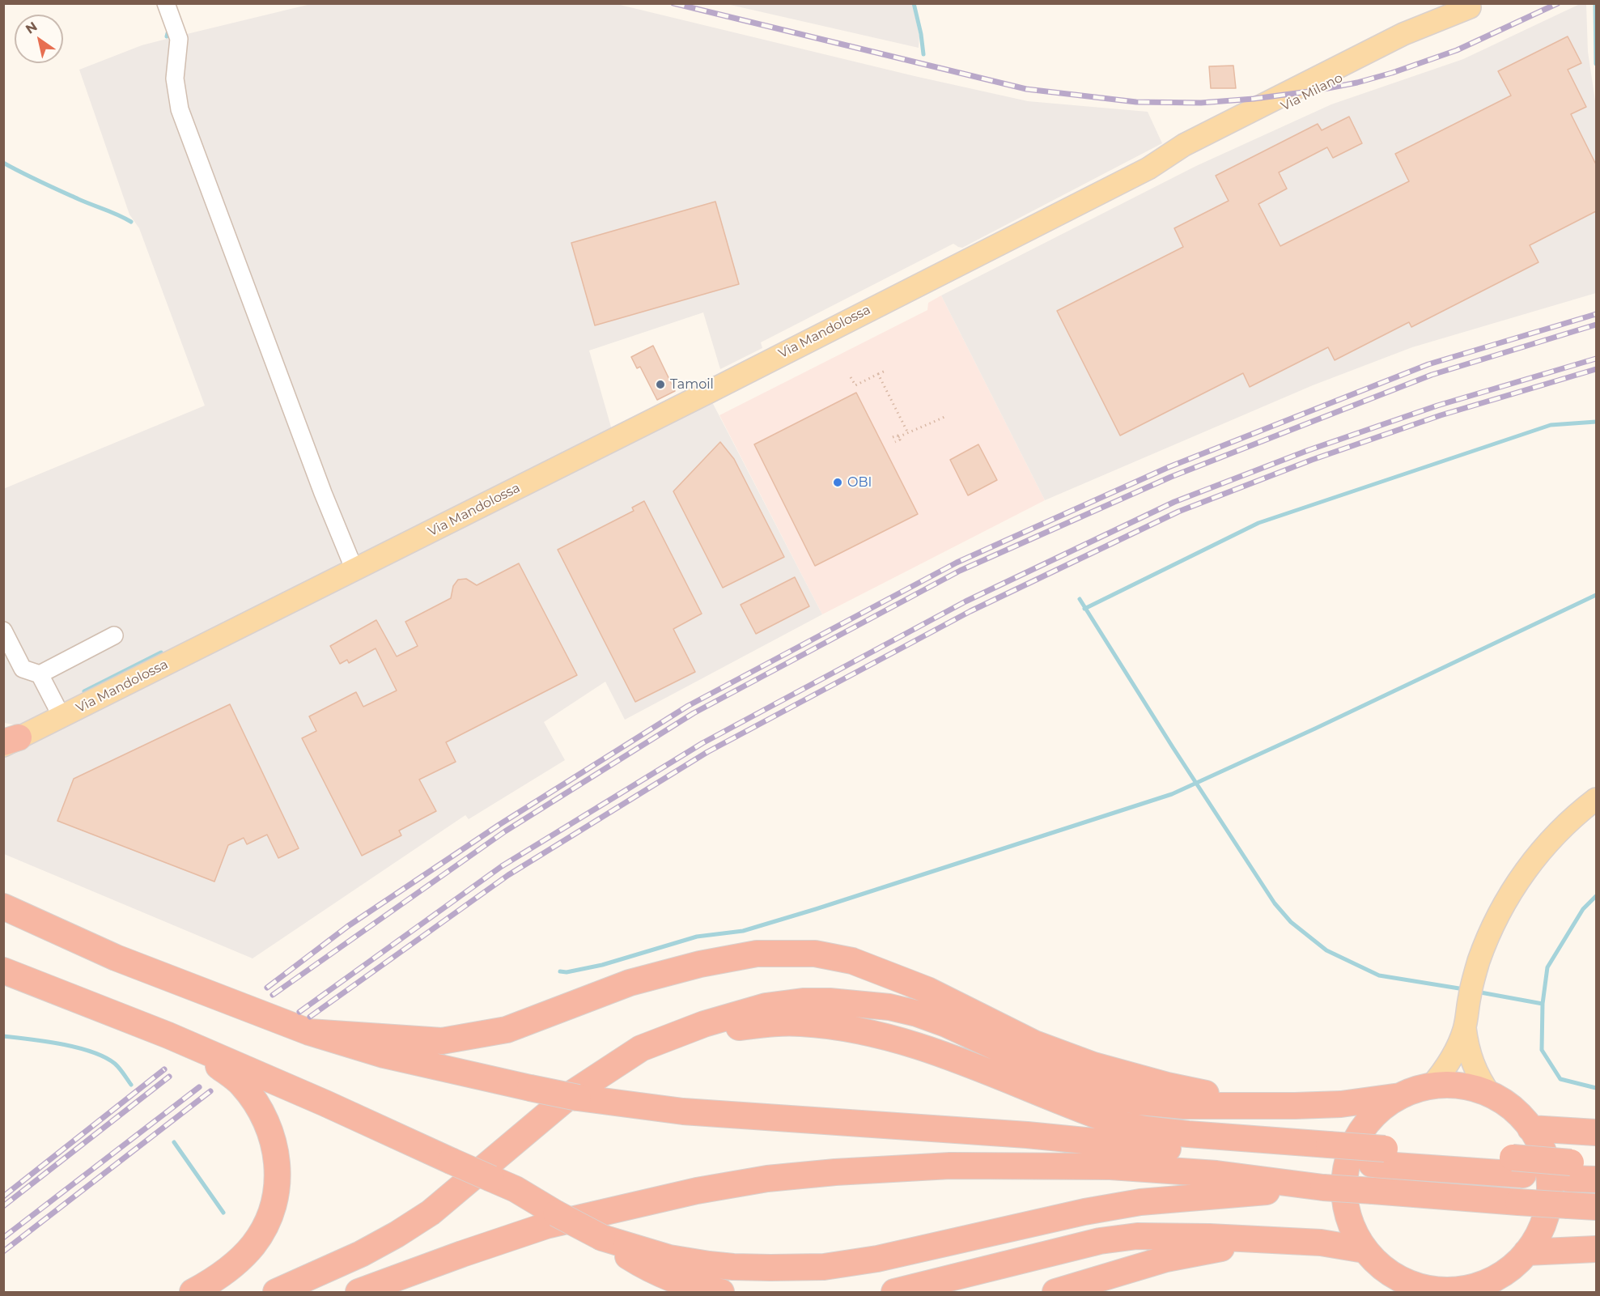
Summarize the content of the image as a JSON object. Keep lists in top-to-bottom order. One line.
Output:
{"streets":{"main road":["Via Milano","Via Mandolossa"]},"crossings":[["Via Milano","Via Mandolossa"]],"places":["Tamoil","OBI"],"north":"top left"}
